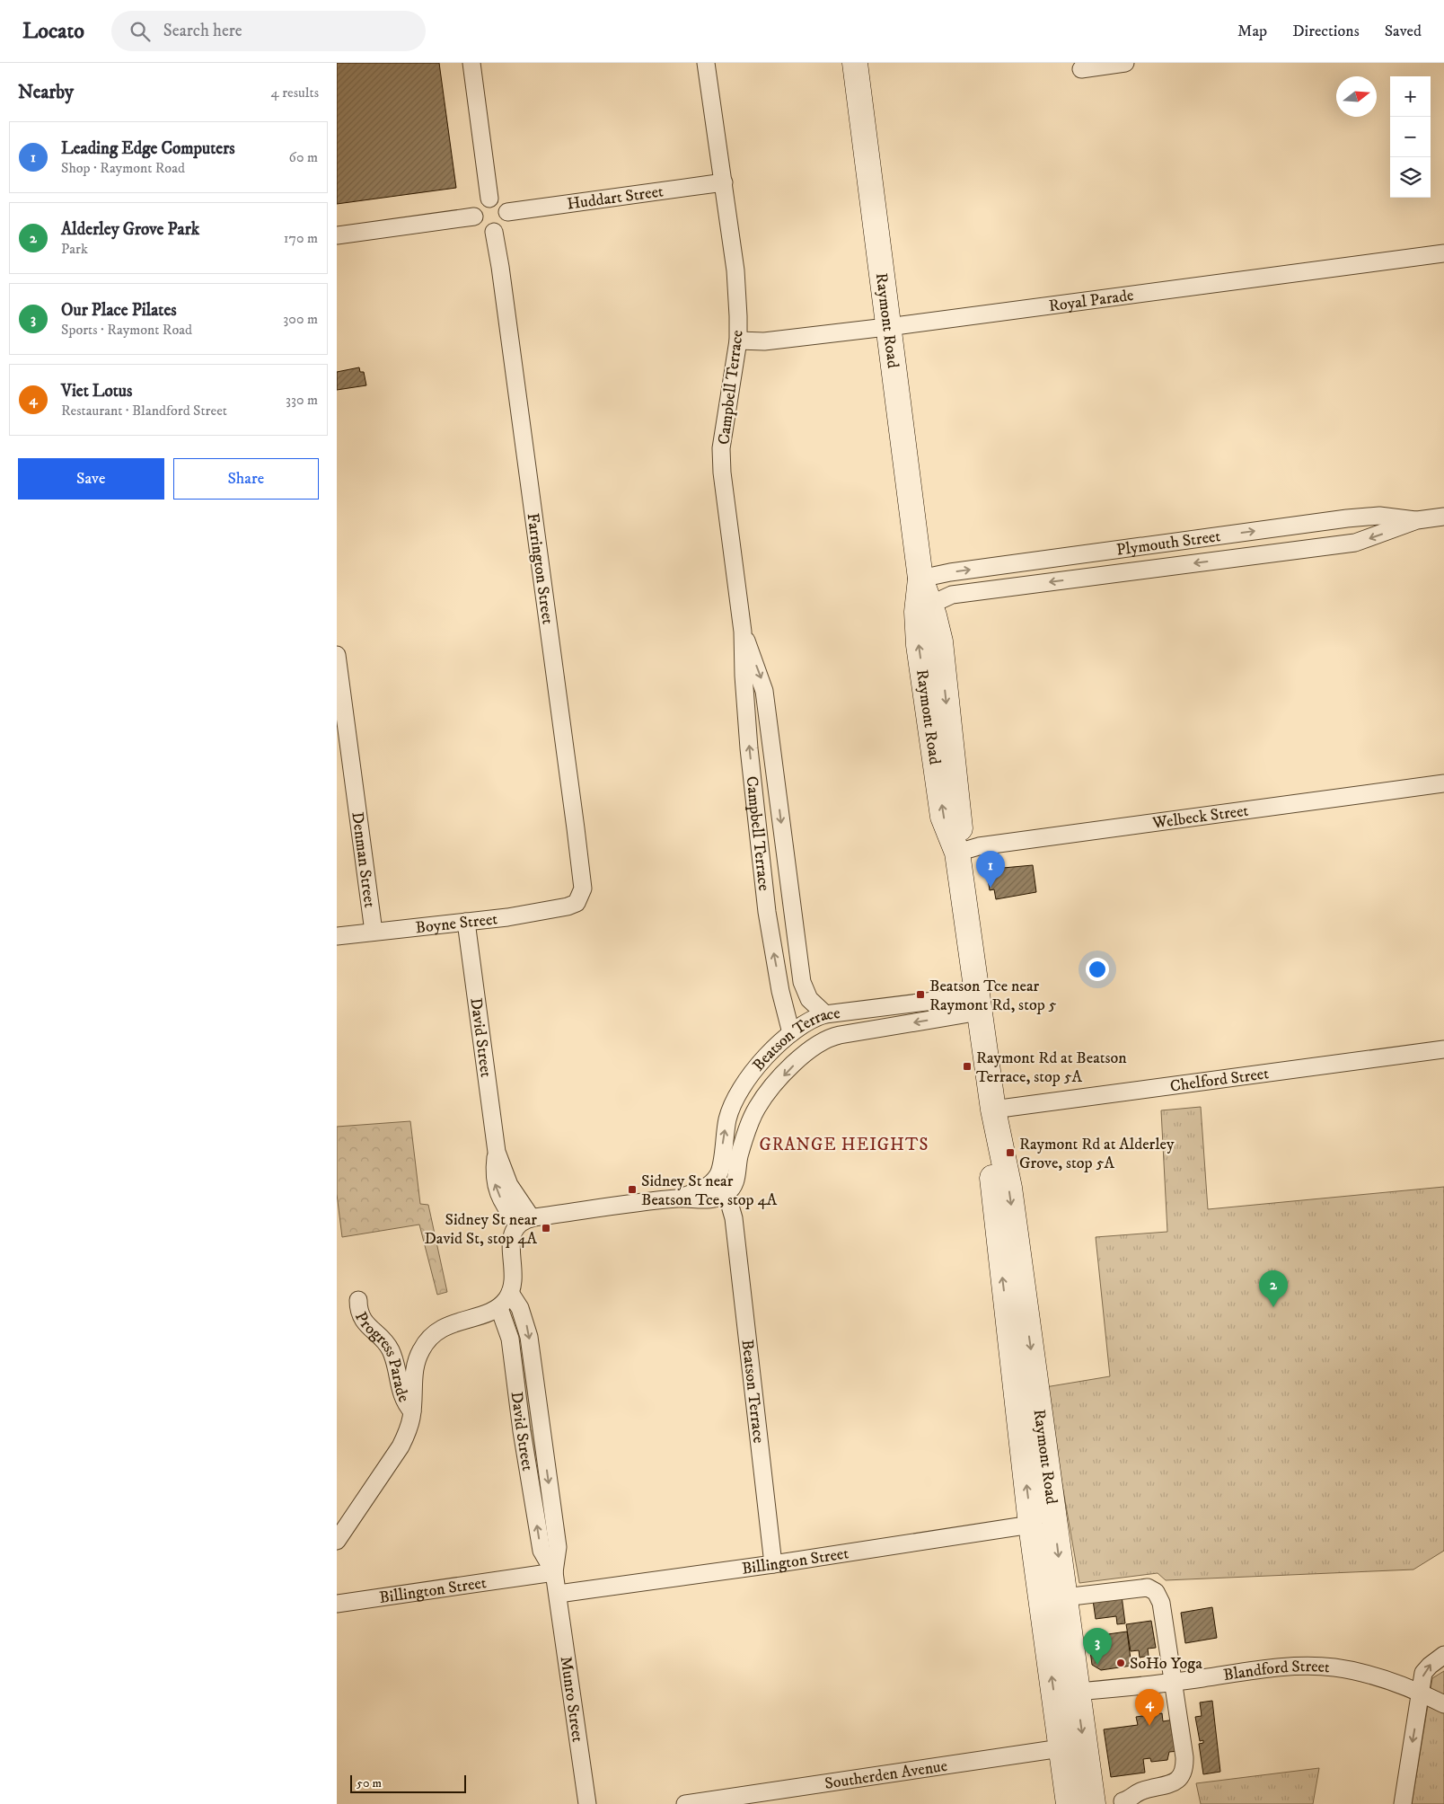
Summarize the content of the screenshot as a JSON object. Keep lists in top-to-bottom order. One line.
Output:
{"streets":{"main road":["Raymont Road"],"street":["Huddart Street","Royal Parade","Campbell Terrace","Plymouth Street","Farrington Street","Welbeck Street","Denman Street","Boyne Street","David Street","Beatson Terrace","Chelford Street","Progress Parade","Billington Street","Blandford Street","Munro Street","Southerden Avenue"]},"crossings":[["Huddart Street","Campbell Terrace"],["Huddart Street","Farrington Street"],["Royal Parade","Raymont Road"],["Royal Parade","Campbell Terrace"],["Raymont Road","Plymouth Street"],["Raymont Road","Welbeck Street"],["Raymont Road","Beatson Terrace"],["Raymont Road","Chelford Street"],["Raymont Road","Billington Street"],["Raymont Road","Blandford Street"],["Raymont Road","Southerden Avenue"],["Campbell Terrace","Beatson Terrace"],["Farrington Street","Boyne Street"],["Denman Street","Boyne Street"],["Boyne Street","David Street"],["David Street","Progress Parade"],["David Street","Billington Street"],["David Street","Munro Street"],["Beatson Terrace","Billington Street"],["Billington Street","Munro Street"]],"districts":["GRANGE HEIGHTS"],"places":{"transit":["Beatson Tce near Raymont Rd, stop 5","Raymont Rd at Beatson Terrace, stop 5A","Raymont Rd at Alderley Grove, stop 5A","Sidney St near Beatson Tce, stop 4A","Sidney St near David St, stop 4A"],"other":["SoHo Yoga"]},"scale_bar":"50 m","north":"right","page":{"header":"Locato","search":"Search here","nav":["Map","Directions","Saved"],"heading":["Nearby","4 results"],"map_buttons":["+","−"],"list":[{"mark":"1","name":"Leading Edge Computers","note":"Shop · Raymont Road","value":"60 m"},{"mark":"2","name":"Alderley Grove Park","note":"Park","value":"170 m"},{"mark":"3","name":"Our Place Pilates","note":"Sports · Raymont Road","value":"300 m"},{"mark":"4","name":"Viet Lotus","note":"Restaurant · Blandford Street","value":"330 m"}],"buttons":["Save","Share"],"pins":["1","2","3","4"],"scale":"50 m"}}
